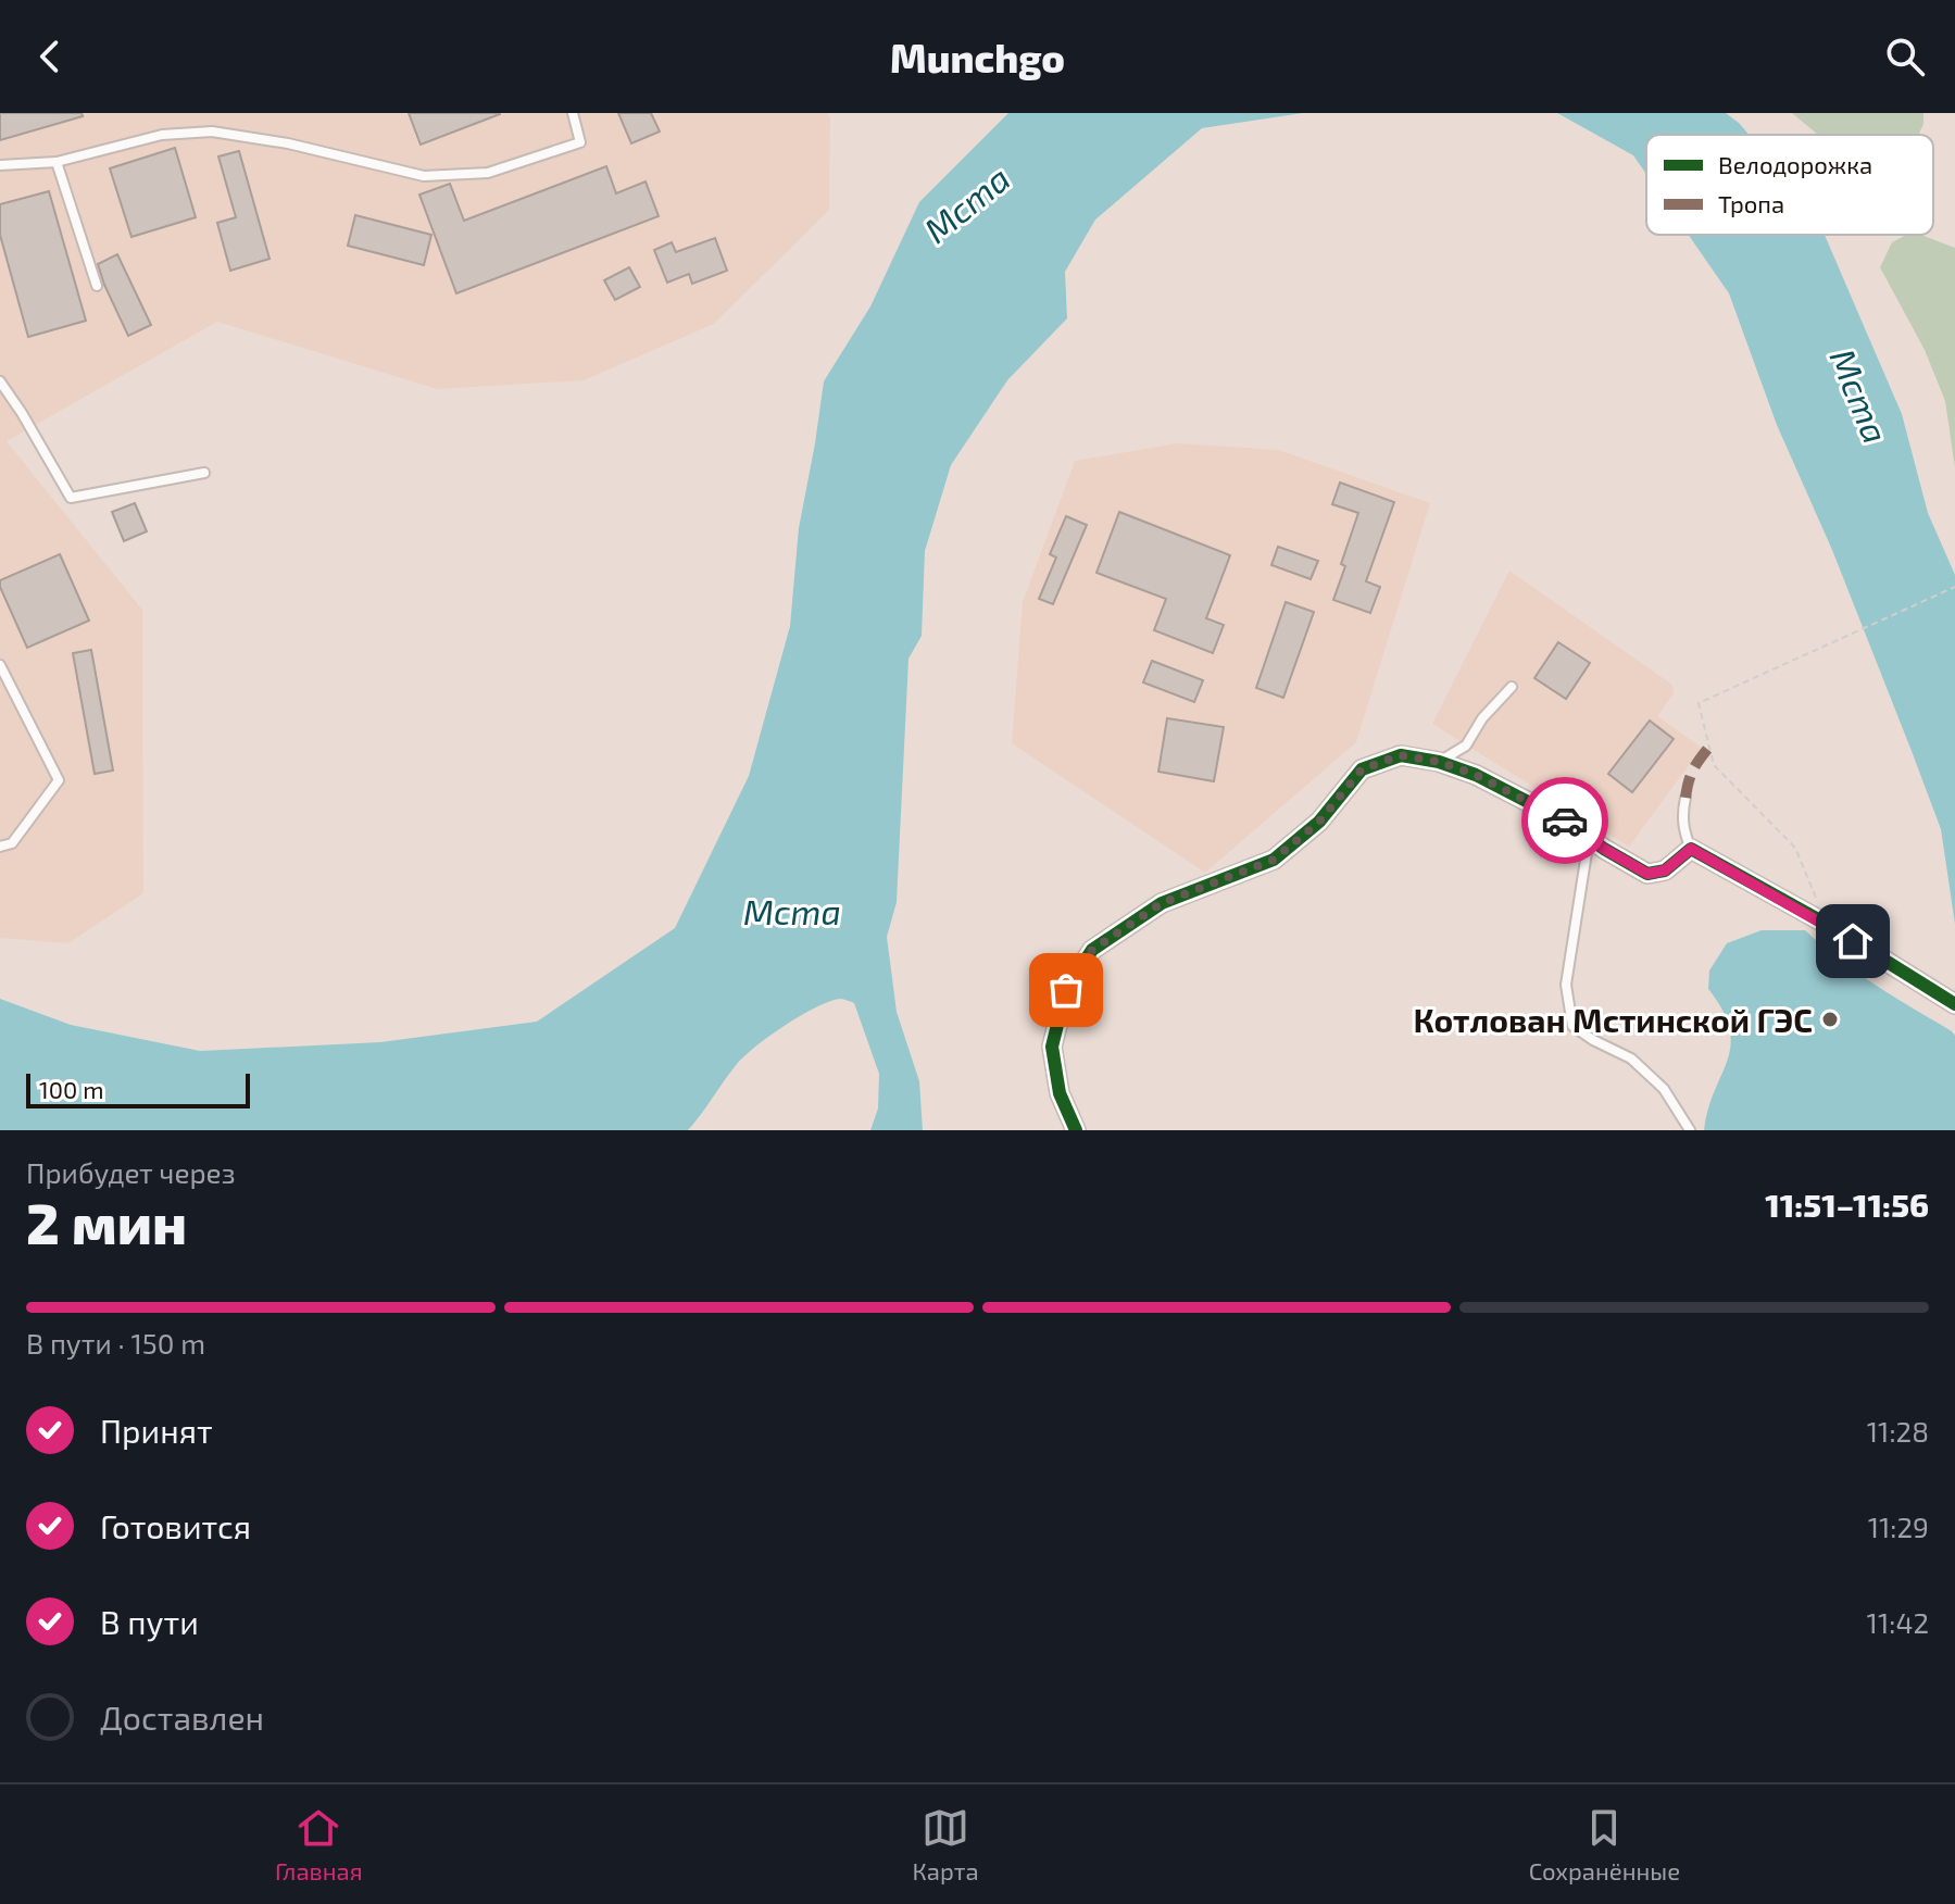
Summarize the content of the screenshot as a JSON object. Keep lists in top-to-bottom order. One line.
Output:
{"water":["Мста"],"places":["Котлован Мстинской ГЭС"],"legend":["Велодорожка","Тропа"],"scale_bar":"100 m","page":{"header":"Munchgo","scale":"100 m","heading":["2 мин","Прибудет через","11:51–11:56"],"bar":"В пути · 150 m","list":[["Принят","11:28"],["Готовится","11:29"],["В пути","11:42"],"Доставлен"],"tabs":["Главная","Карта","Сохранённые"]}}
